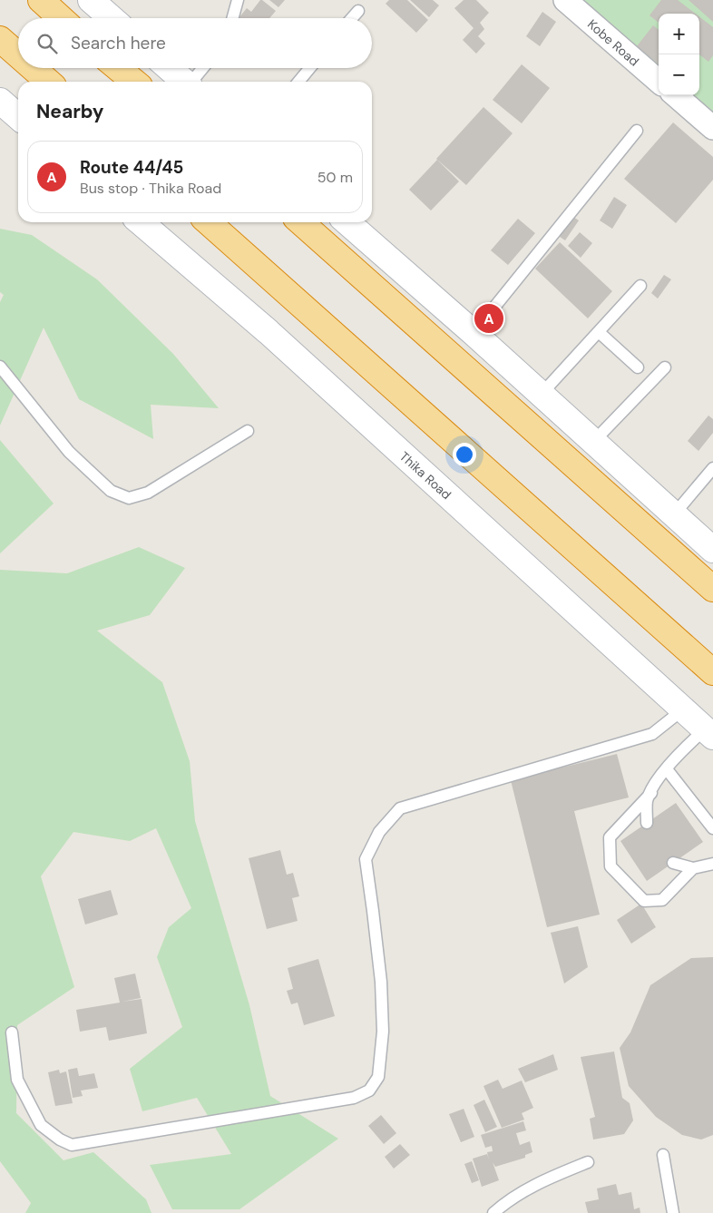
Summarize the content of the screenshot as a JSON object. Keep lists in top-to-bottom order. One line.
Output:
{"streets":{"main road":["Thika Road"],"street":["Kobe Road"]},"page":{"map_buttons":["+","−"],"search":"Search here","heading":"Nearby","list":[{"mark":"A","name":"Route 44/45","note":"Bus stop · Thika Road","value":"50 m"}],"pins":"A"}}
